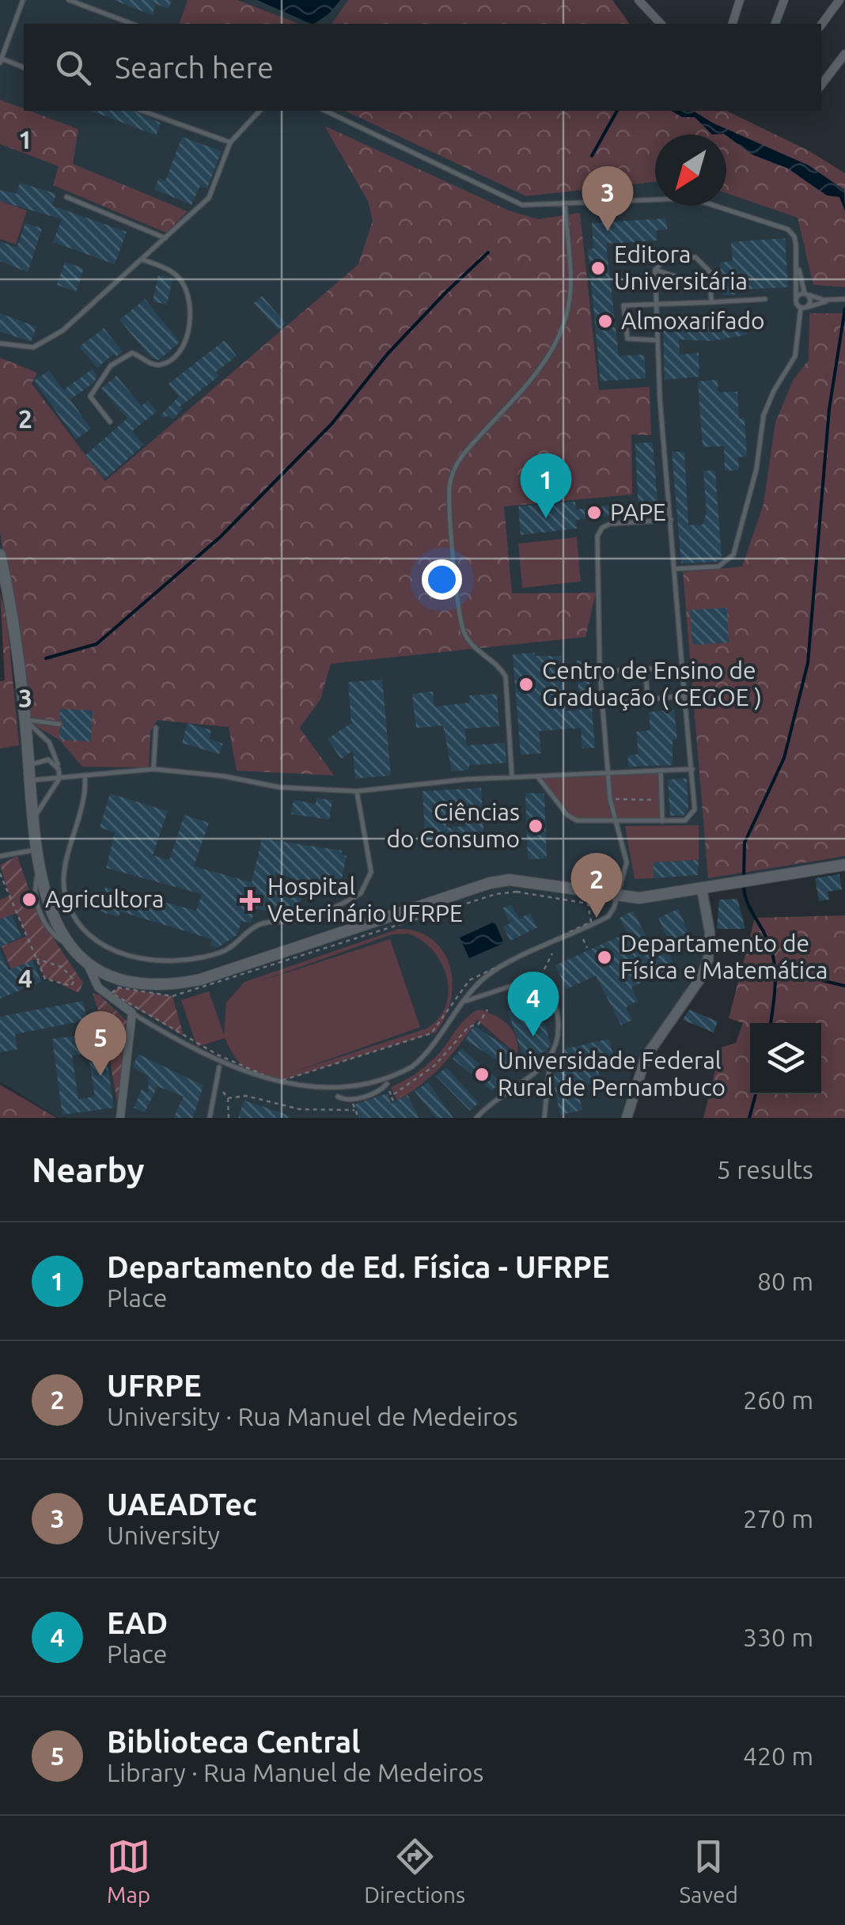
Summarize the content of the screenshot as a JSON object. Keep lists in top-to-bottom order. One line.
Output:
{"places":{"other":["Editora Universitária","Almoxarifado","PAPE","Centro de Ensino de Graduação ( CEGOE )","Ciências do Consumo","Agricultora","Departamento de Física e Matemática","Universidade Federal Rural de Pernambuco"],"health":["Hospital Veterinário UFRPE"]},"north":"bottom left","page":{"search":"Search here","pins":["3","1","2","4","5"],"heading":["Nearby","5 results"],"list":[{"mark":"1","name":"Departamento de Ed. Física - UFRPE","note":"Place","value":"80 m"},{"mark":"2","name":"UFRPE","note":"University · Rua Manuel de Medeiros","value":"260 m"},{"mark":"3","name":"UAEADTec","note":"University","value":"270 m"},{"mark":"4","name":"EAD","note":"Place","value":"330 m"},{"mark":"5","name":"Biblioteca Central","note":"Library · Rua Manuel de Medeiros","value":"420 m"}],"nav":["Map","Directions","Saved"]},"grid":{"rows":["1","2","3","4"]}}
